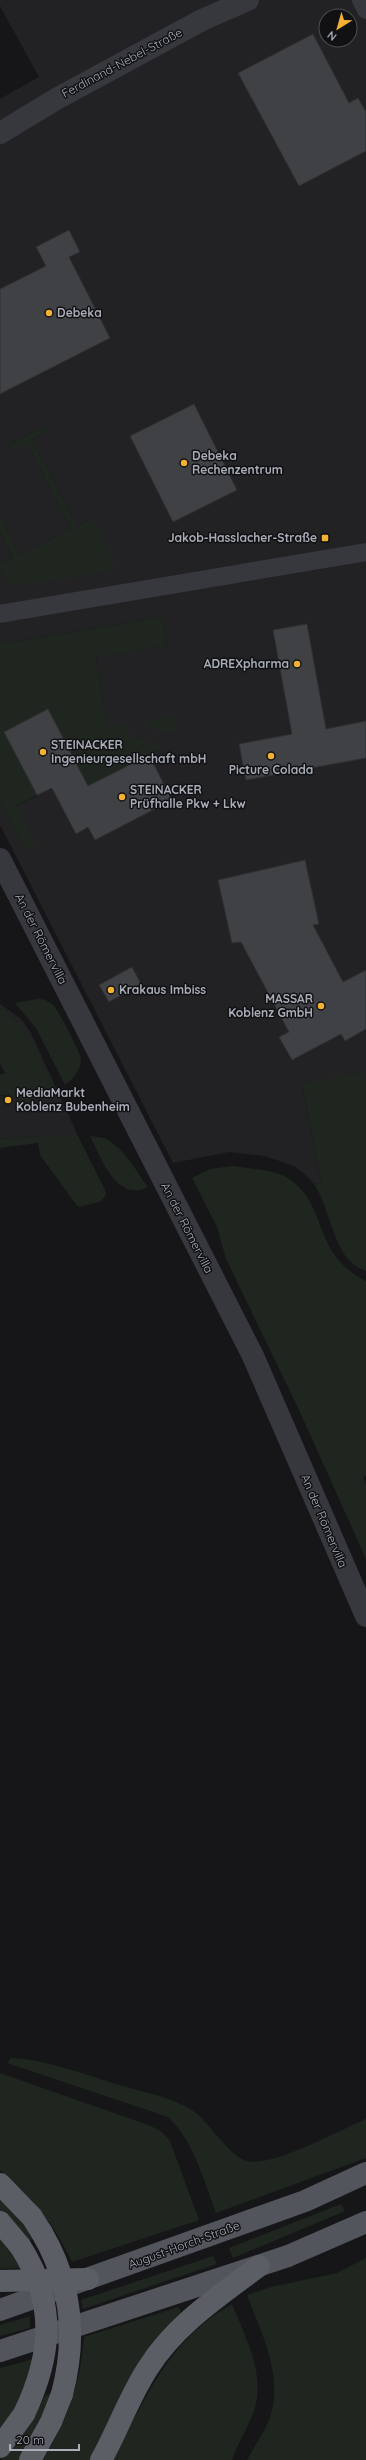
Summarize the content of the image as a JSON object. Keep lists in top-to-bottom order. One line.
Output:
{"streets":{"main road":["August-Horch-Straße"],"street":["Ferdinand-Nebel-Straße","An der Römervilla"]},"places":{"other":["Debeka","Debeka Rechenzentrum","ADREXpharma","STEINACKER Ingenieurgesellschaft mbH","Picture Colada","STEINACKER Prüfhalle Pkw + Lkw","Krakaus Imbiss","MASSAR Koblenz GmbH","MediaMarkt Koblenz Bubenheim"],"transit":["Jakob-Hasslacher-Straße"]},"scale_bar":"20 m","north":"bottom left"}
